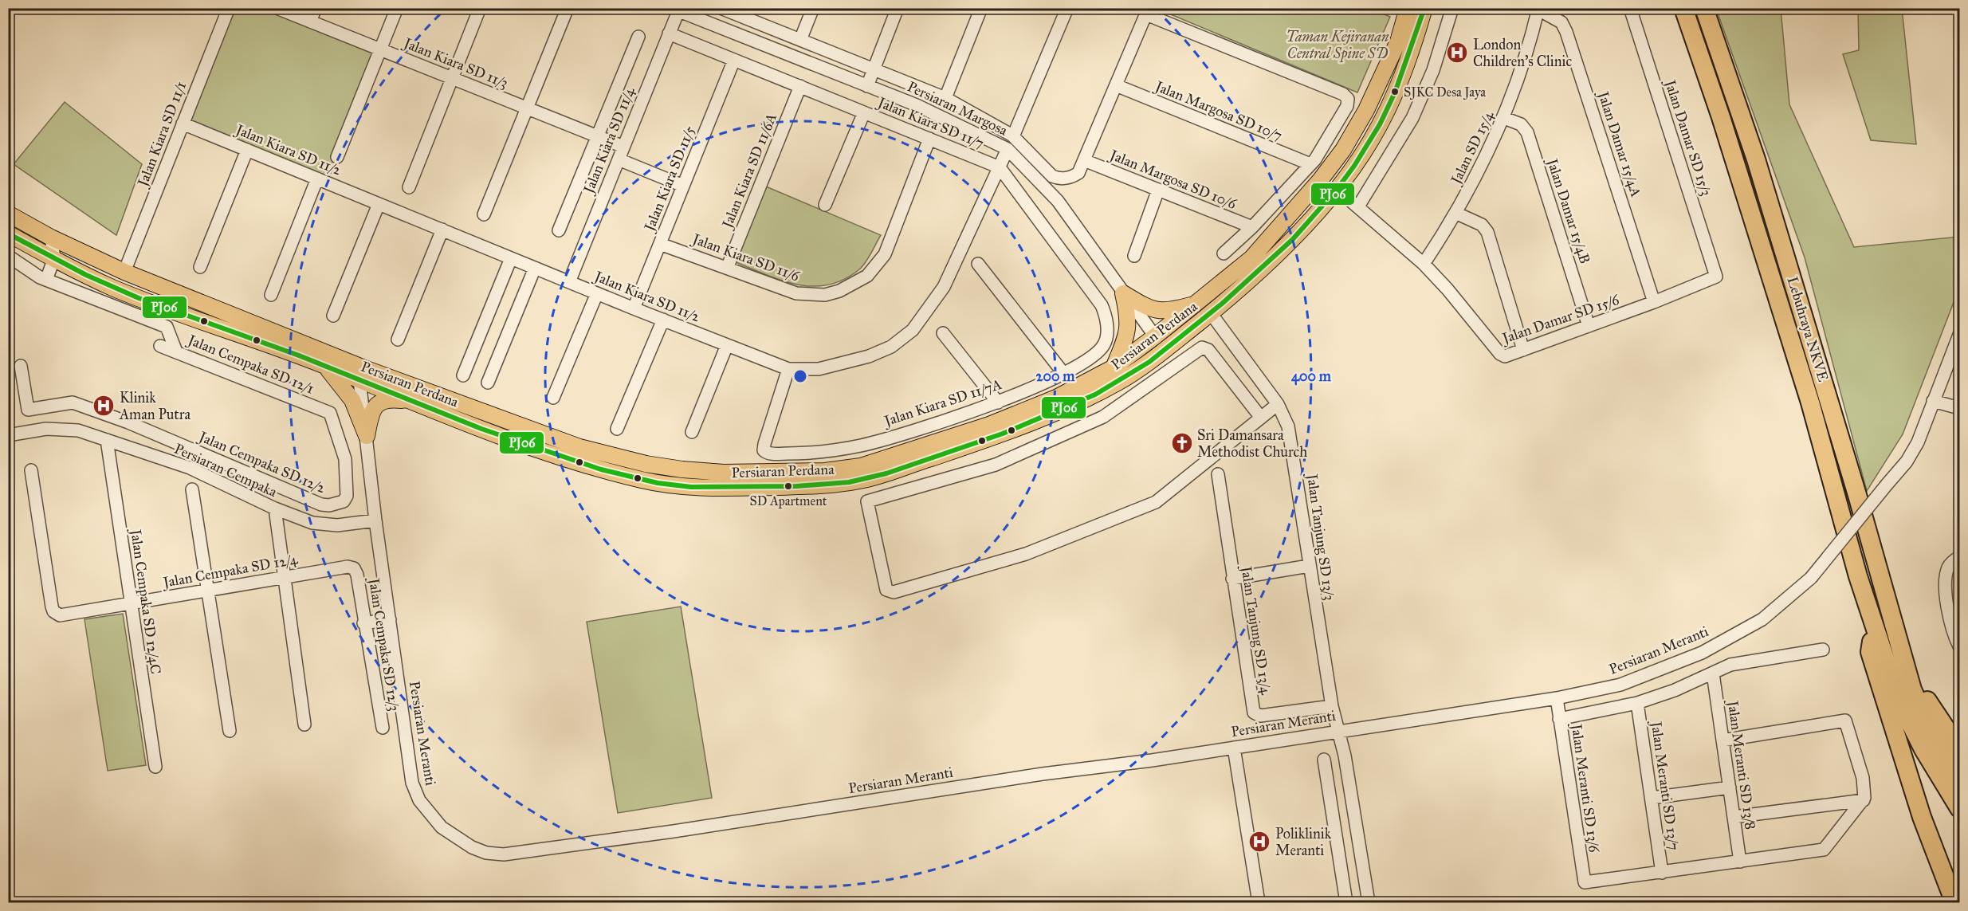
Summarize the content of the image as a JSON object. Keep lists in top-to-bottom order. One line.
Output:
{"streets":{"highway":["Lebuhraya NKVE"],"main road":["Persiaran Perdana"],"street":["Jalan Kiara SD 11/3","Persiaran Margosa","Jalan Margosa SD 10/7","Jalan Kiara SD 11/7","Jalan Kiara SD 11/1","Jalan Damar SD 15/3","Jalan Kiara SD 11/4","Jalan Damar 15/4A","Jalan SD 15/4","Jalan Kiara SD 11/2","Jalan Kiara SD 11/6A","Jalan Kiara SD 11/5","Jalan Margosa SD 10/6","Jalan Damar 15/4B","Jalan Kiara SD 11/6","Jalan Damar SD 15/6","Jalan Cempaka SD 12/1","Jalan Kiara SD 11/7A","Jalan Cempaka SD 12/2","Persiaran Cempaka","Jalan Tanjung SD 13/3","Jalan Cempaka SD 12/4","Jalan Cempaka SD 12/4C","Jalan Tanjung SD 13/4","Jalan Cempaka SD 12/3","Persiaran Meranti","Jalan Meranti SD 13/8","Jalan Meranti SD 13/7","Jalan Meranti SD 13/6"]},"crossings":[["Jalan Kiara SD 11/3","Jalan Kiara SD 11/4"],["Persiaran Margosa","Jalan Kiara SD 11/4"],["Persiaran Margosa","Jalan Kiara SD 11/2"],["Persiaran Margosa","Persiaran Perdana"],["Jalan Kiara SD 11/7","Jalan Kiara SD 11/4"],["Jalan Kiara SD 11/7","Jalan Kiara SD 11/2"],["Jalan Kiara SD 11/7","Jalan Kiara SD 11/6A"],["Jalan Kiara SD 11/7","Jalan Kiara SD 11/5"],["Jalan Kiara SD 11/7","Jalan Kiara SD 11/6"],["Jalan Kiara SD 11/7","Jalan Kiara SD 11/7A"],["Jalan Kiara SD 11/1","Jalan Kiara SD 11/2"],["Jalan Kiara SD 11/1","Persiaran Perdana"],["Jalan Damar SD 15/3","Jalan Damar SD 15/6"],["Jalan Kiara SD 11/4","Jalan Kiara SD 11/2"],["Jalan Damar 15/4A","Jalan SD 15/4"],["Jalan Damar 15/4A","Jalan Damar SD 15/6"],["Jalan SD 15/4","Jalan Damar 15/4B"],["Jalan SD 15/4","Jalan Damar SD 15/6"],["Jalan Kiara SD 11/2","Jalan Kiara SD 11/5"],["Jalan Kiara SD 11/2","Jalan Kiara SD 11/7A"],["Jalan Kiara SD 11/6A","Jalan Kiara SD 11/6"],["Jalan Kiara SD 11/5","Jalan Kiara SD 11/6"],["Jalan Damar 15/4B","Jalan Damar SD 15/6"],["Jalan Damar SD 15/6","Persiaran Perdana"],["Persiaran Perdana","Jalan Tanjung SD 13/3"],["Persiaran Perdana","Persiaran Meranti"],["Jalan Cempaka SD 12/1","Jalan Cempaka SD 12/2"],["Persiaran Cempaka","Jalan Cempaka SD 12/4C"],["Persiaran Cempaka","Persiaran Meranti"],["Jalan Tanjung SD 13/3","Jalan Tanjung SD 13/4"],["Jalan Tanjung SD 13/3","Persiaran Meranti"],["Jalan Cempaka SD 12/4","Jalan Cempaka SD 12/4C"],["Jalan Cempaka SD 12/4","Jalan Cempaka SD 12/3"],["Persiaran Meranti","Jalan Meranti SD 13/6"],["Jalan Meranti SD 13/7","Jalan Meranti SD 13/6"]],"parks":["Taman Kejiranan Central Spine SD"],"places":{"hospital":["London Children's Clinic","Klinik Aman Putra","Poliklinik Meranti"],"other":["SJKC Desa Jaya","SD Apartment"],"church":["Sri Damansara Methodist Church"]},"lines":["transit line PJ06"],"rings":["200 m","400 m"]}
